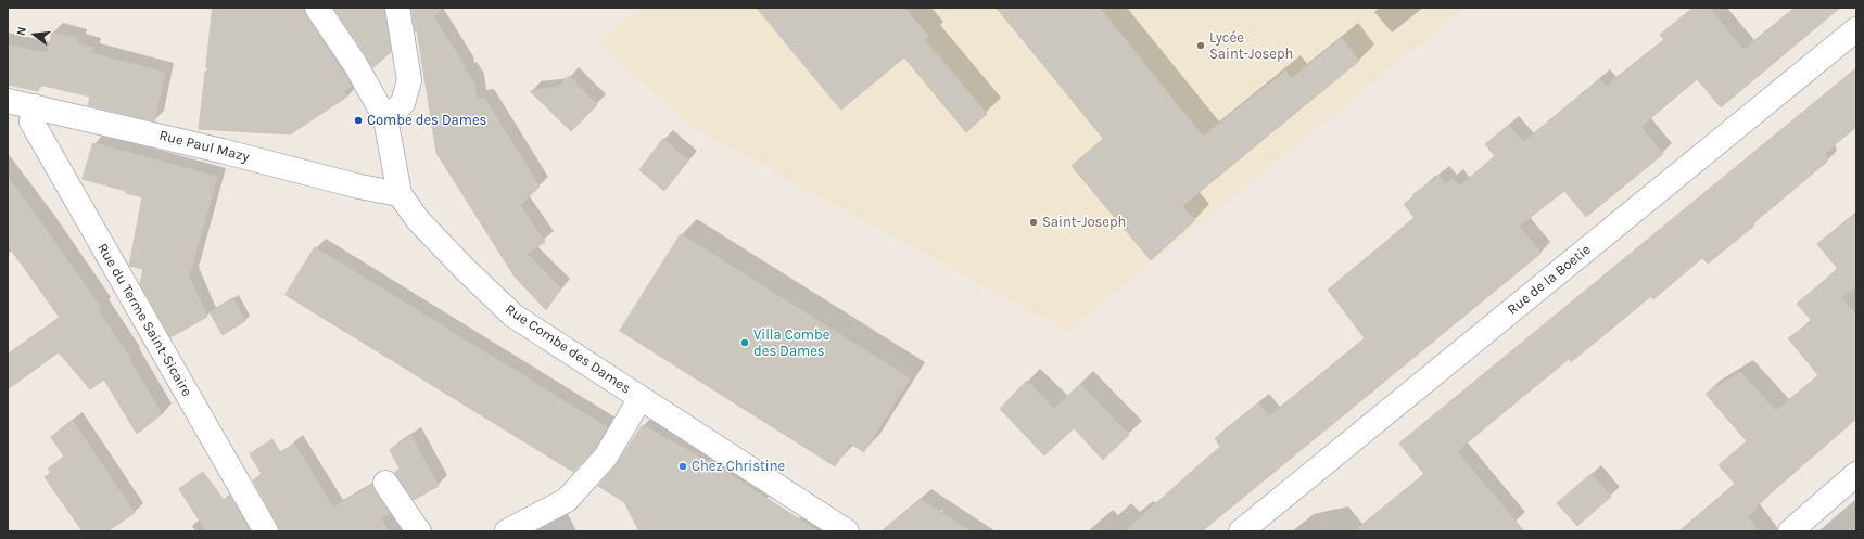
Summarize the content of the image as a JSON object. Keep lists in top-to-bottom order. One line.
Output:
{"streets":{"street":["Rue Paul Mazy","Rue de la Boetie","Rue du Terme Saint-Sicaire","Rue Combe des Dames"]},"crossings":[["Rue Paul Mazy","Rue du Terme Saint-Sicaire"],["Rue Paul Mazy","Rue Combe des Dames"]],"places":["Lycée Saint-Joseph","Combe des Dames","Saint-Joseph","Villa Combe des Dames","Chez Christine"],"north":"left"}
